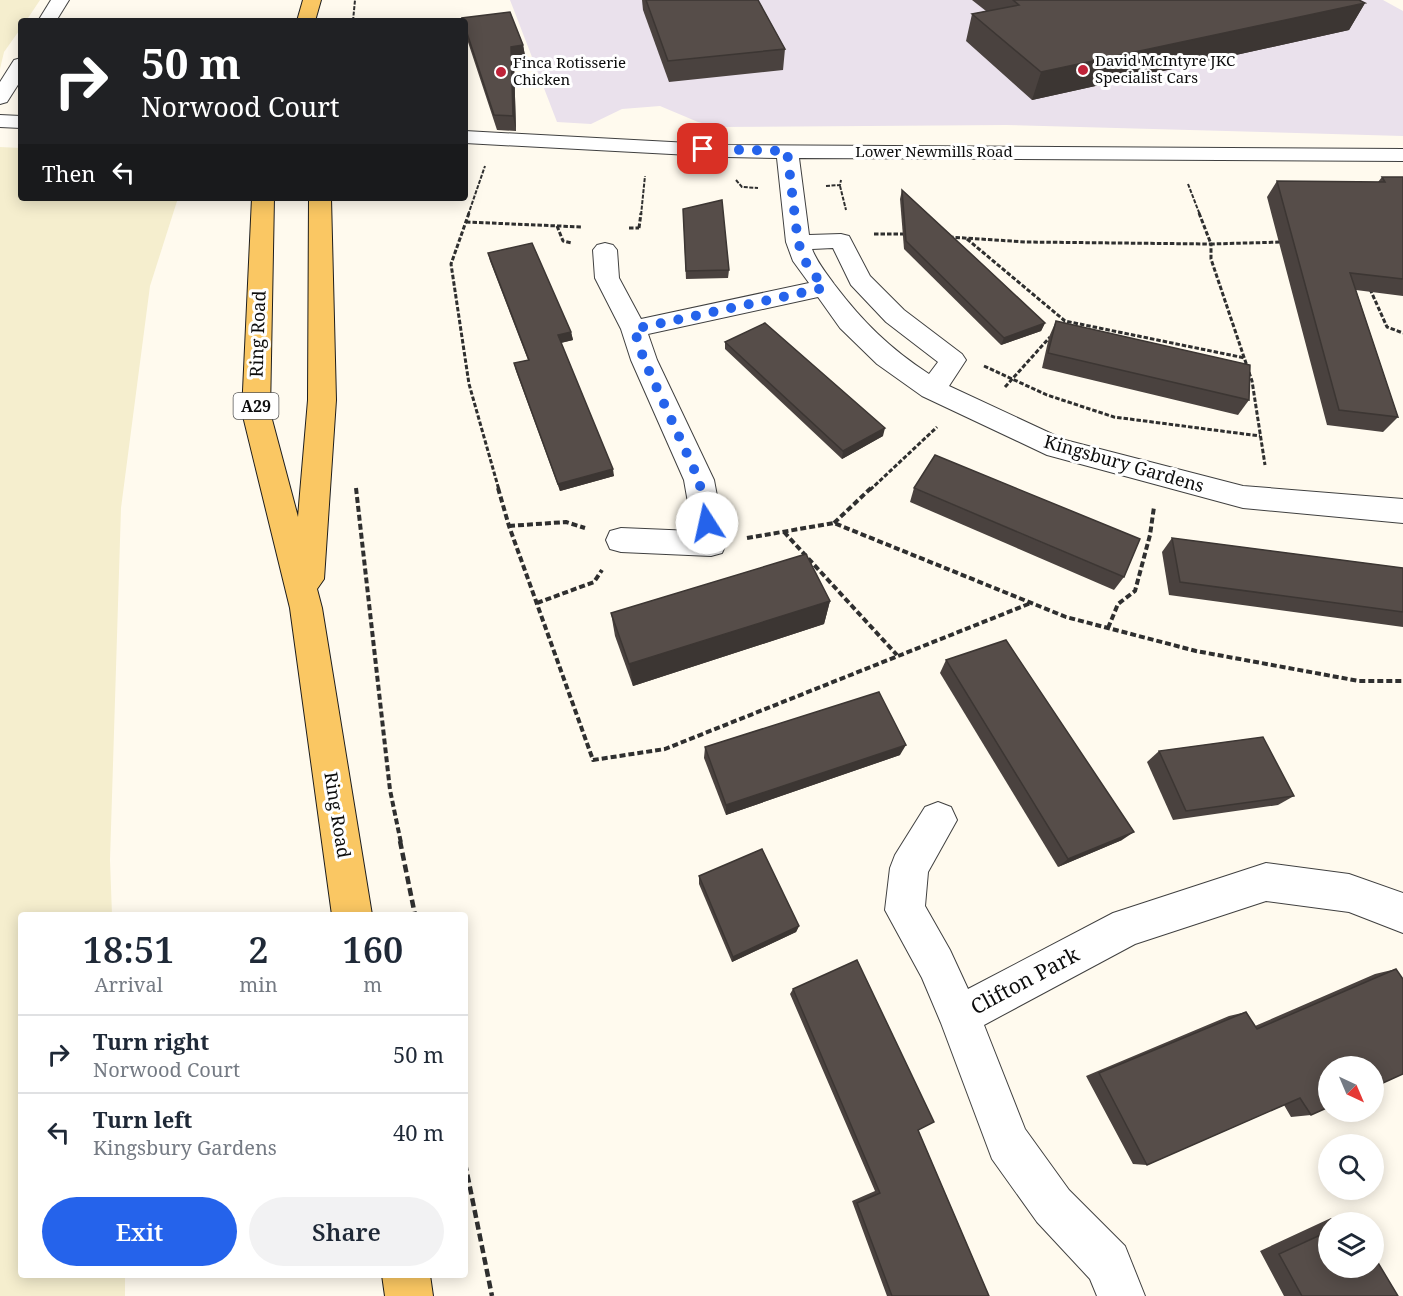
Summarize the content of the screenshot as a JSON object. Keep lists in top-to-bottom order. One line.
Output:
{"streets":{"main road":["Ring Road","A29"],"street":["Lower Newmills Road","Kingsbury Gardens","Clifton Park"]},"crossings":[["Lower Newmills Road","Kingsbury Gardens"]],"places":["David McIntyre JKC Specialist Cars","Finca Rotisserie Chicken"],"north":"bottom right","page":{"turn":["50 m","Norwood Court"],"then":"Then","eta":["18:51","Arrival","2","min","160","m"],"list":[{"name":"Turn right","note":"Norwood Court","value":"50 m"},{"name":"Turn left","note":"Kingsbury Gardens","value":"40 m"}],"buttons":["Exit","Share"]}}
